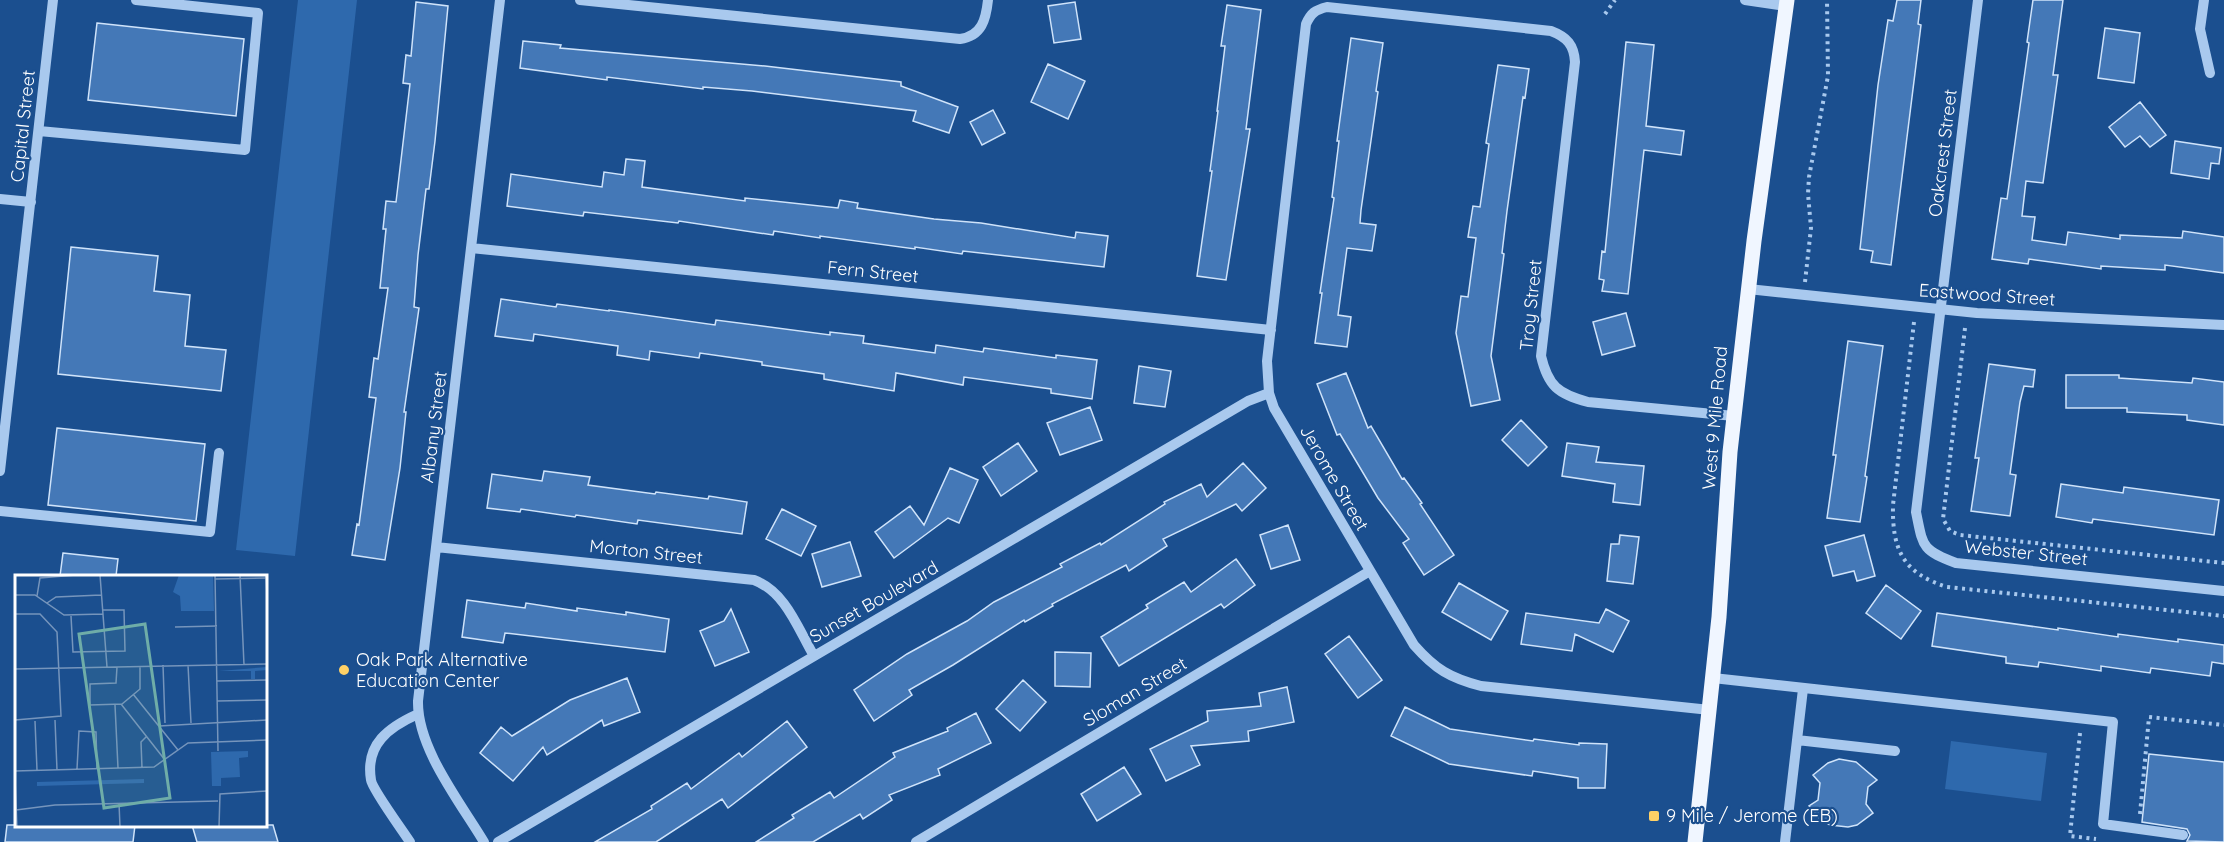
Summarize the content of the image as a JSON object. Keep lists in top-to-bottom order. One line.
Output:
{"streets":{"main road":["West 9 Mile Road"],"street":["Capital Street","Oakcrest Street","Fern Street","Eastwood Street","Troy Street","Albany Street","Jerome Street","Morton Street","Webster Street","Sunset Boulevard","Sloman Street"]},"crossings":[["Oakcrest Street","Eastwood Street"],["Oakcrest Street","Webster Street"],["Fern Street","Albany Street"],["Fern Street","Jerome Street"],["Eastwood Street","West 9 Mile Road"],["Eastwood Street","Webster Street"],["Troy Street","West 9 Mile Road"],["Troy Street","Jerome Street"],["West 9 Mile Road","Jerome Street"],["Albany Street","Morton Street"],["Jerome Street","Sunset Boulevard"],["Jerome Street","Sloman Street"],["Morton Street","Sunset Boulevard"]],"places":{"other":["Oak Park Alternative Education Center"],"transit":["9 Mile / Jerome (EB)"]}}
